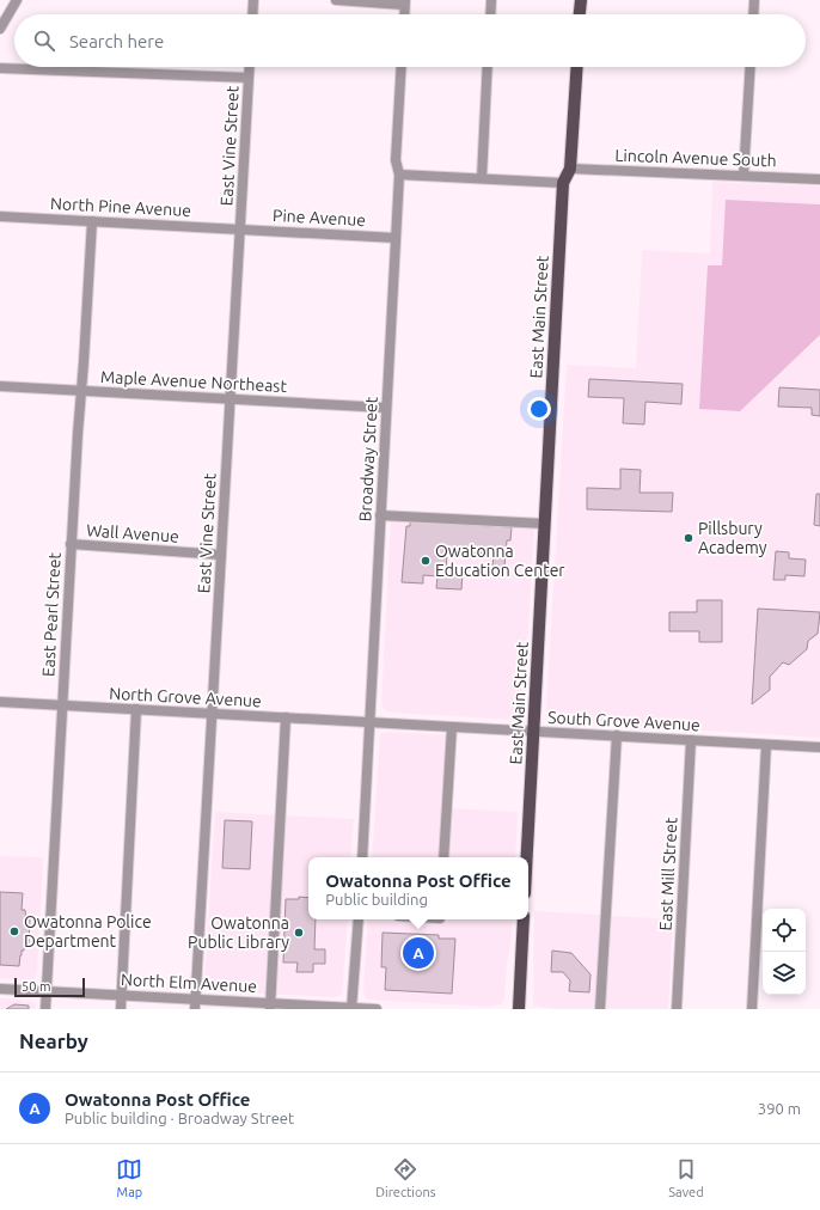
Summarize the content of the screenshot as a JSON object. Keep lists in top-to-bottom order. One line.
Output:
{"streets":{"main road":["East Main Street"],"street":["East Vine Street","Lincoln Avenue South","North Pine Avenue","Pine Avenue","Maple Avenue Northeast","Broadway Street","Wall Avenue","East Pearl Street","North Grove Avenue","South Grove Avenue","East Mill Street","North Elm Avenue"]},"crossings":[["East Vine Street","North Pine Avenue"],["East Vine Street","Pine Avenue"],["East Vine Street","Maple Avenue Northeast"],["East Vine Street","Wall Avenue"],["East Vine Street","North Grove Avenue"],["East Vine Street","North Elm Avenue"],["Lincoln Avenue South","East Main Street"],["North Pine Avenue","Pine Avenue"],["North Pine Avenue","East Pearl Street"],["Pine Avenue","Broadway Street"],["East Main Street","South Grove Avenue"],["Maple Avenue Northeast","Broadway Street"],["Maple Avenue Northeast","East Pearl Street"],["Broadway Street","North Grove Avenue"],["Broadway Street","South Grove Avenue"],["Wall Avenue","East Pearl Street"],["East Pearl Street","North Grove Avenue"],["East Pearl Street","North Elm Avenue"],["North Grove Avenue","South Grove Avenue"],["South Grove Avenue","East Mill Street"]],"places":["Pillsbury Academy","Owatonna Education Center","Owatonna Police Department","Owatonna Public Library"],"scale_bar":"50 m","page":{"search":"Search here","popup":["Owatonna Post Office","Public building"],"pins":"A","scale":"50 m","heading":"Nearby","list":[{"mark":"A","name":"Owatonna Post Office","note":"Public building · Broadway Street","value":"390 m"}],"nav":["Map","Directions","Saved"]}}
